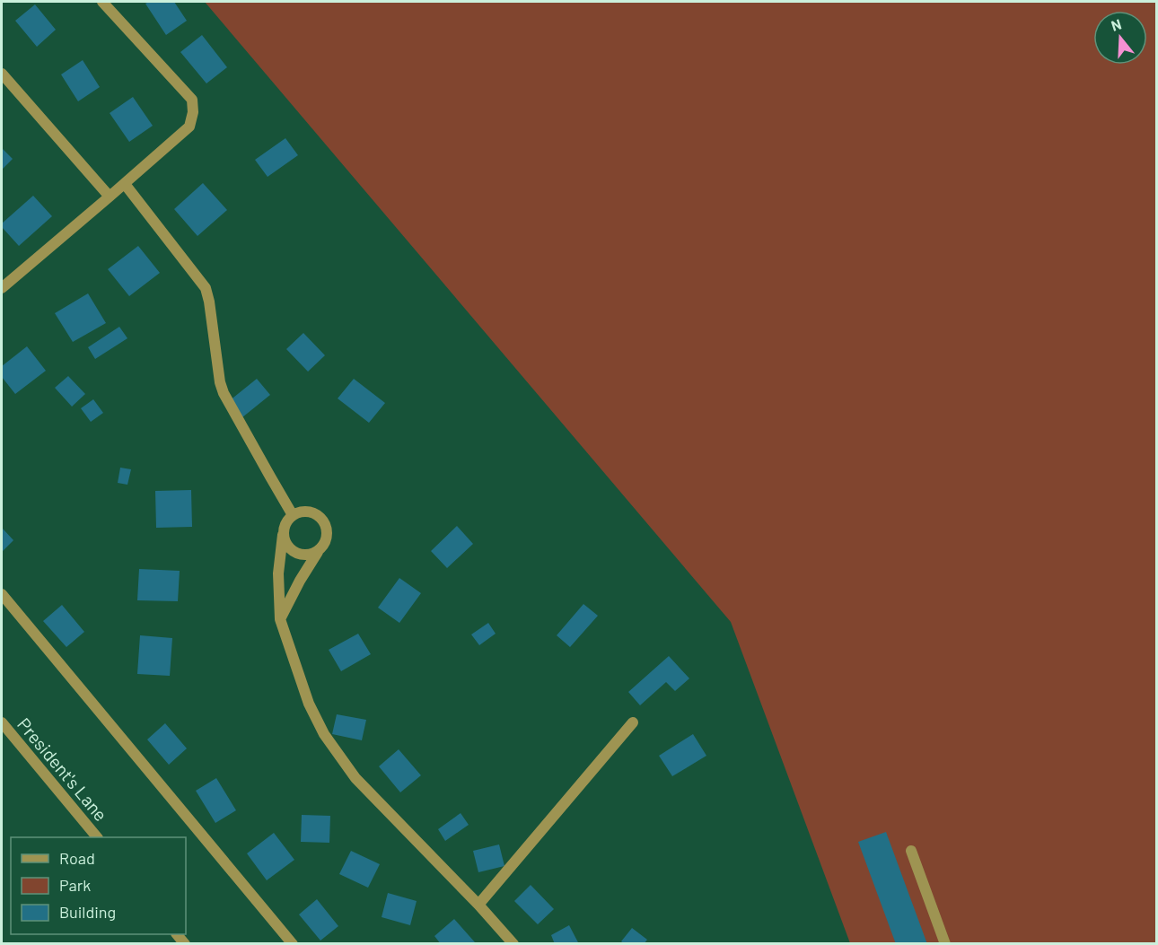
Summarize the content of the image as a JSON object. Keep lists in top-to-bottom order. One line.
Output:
{"streets":{"street":["President's Lane"]},"legend":["Road","Park","Building"],"north":"top"}
